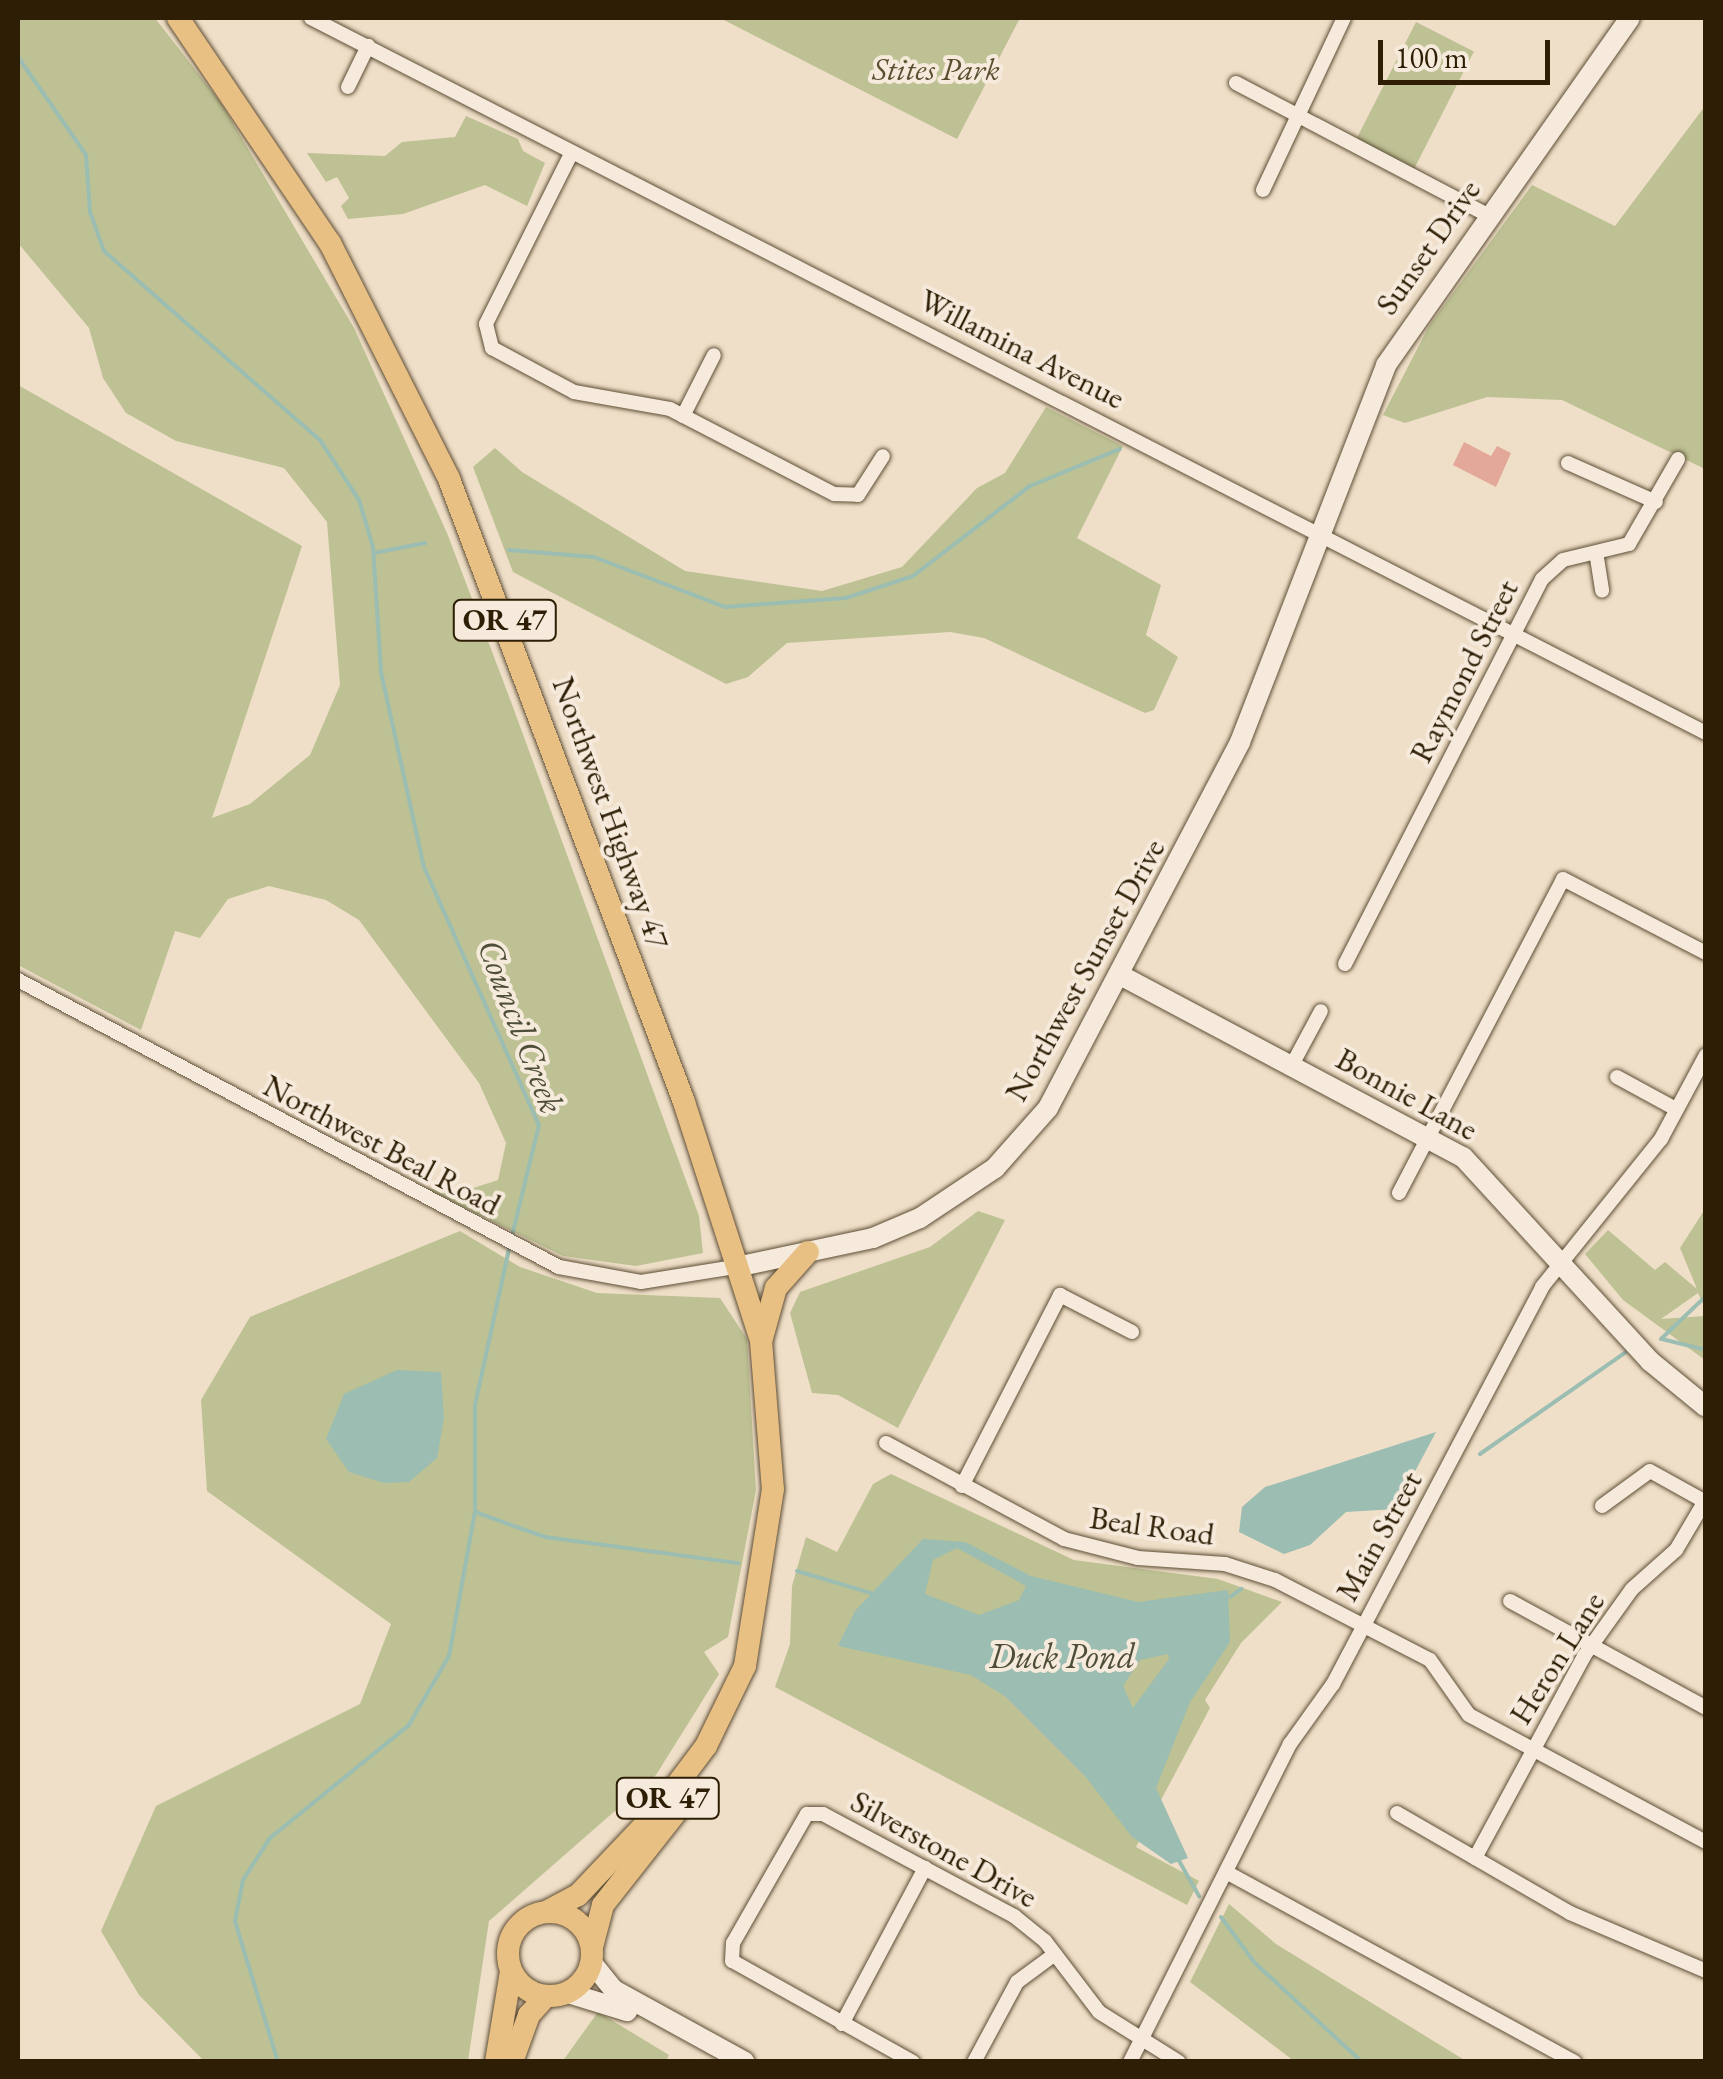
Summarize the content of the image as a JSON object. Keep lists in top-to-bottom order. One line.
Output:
{"streets":{"main road":["OR 47","Northwest Highway 47"],"street":["Sunset Drive","Willamina Avenue","Raymond Street","Northwest Sunset Drive","Bonnie Lane","Northwest Beal Road","Beal Road","Main Street","Heron Lane","Silverstone Drive"]},"crossings":[["Sunset Drive","Willamina Avenue"],["Sunset Drive","Northwest Sunset Drive"],["Willamina Avenue","Raymond Street"],["Willamina Avenue","Northwest Sunset Drive"],["Northwest Highway 47","Northwest Sunset Drive"],["Northwest Highway 47","Northwest Beal Road"],["Northwest Sunset Drive","Bonnie Lane"],["Northwest Sunset Drive","Northwest Beal Road"],["Bonnie Lane","Main Street"],["Beal Road","Main Street"],["Beal Road","Heron Lane"],["Main Street","Silverstone Drive"]],"water":["Council Creek","Duck Pond"],"parks":["Stites Park"],"scale_bar":"100 m"}
